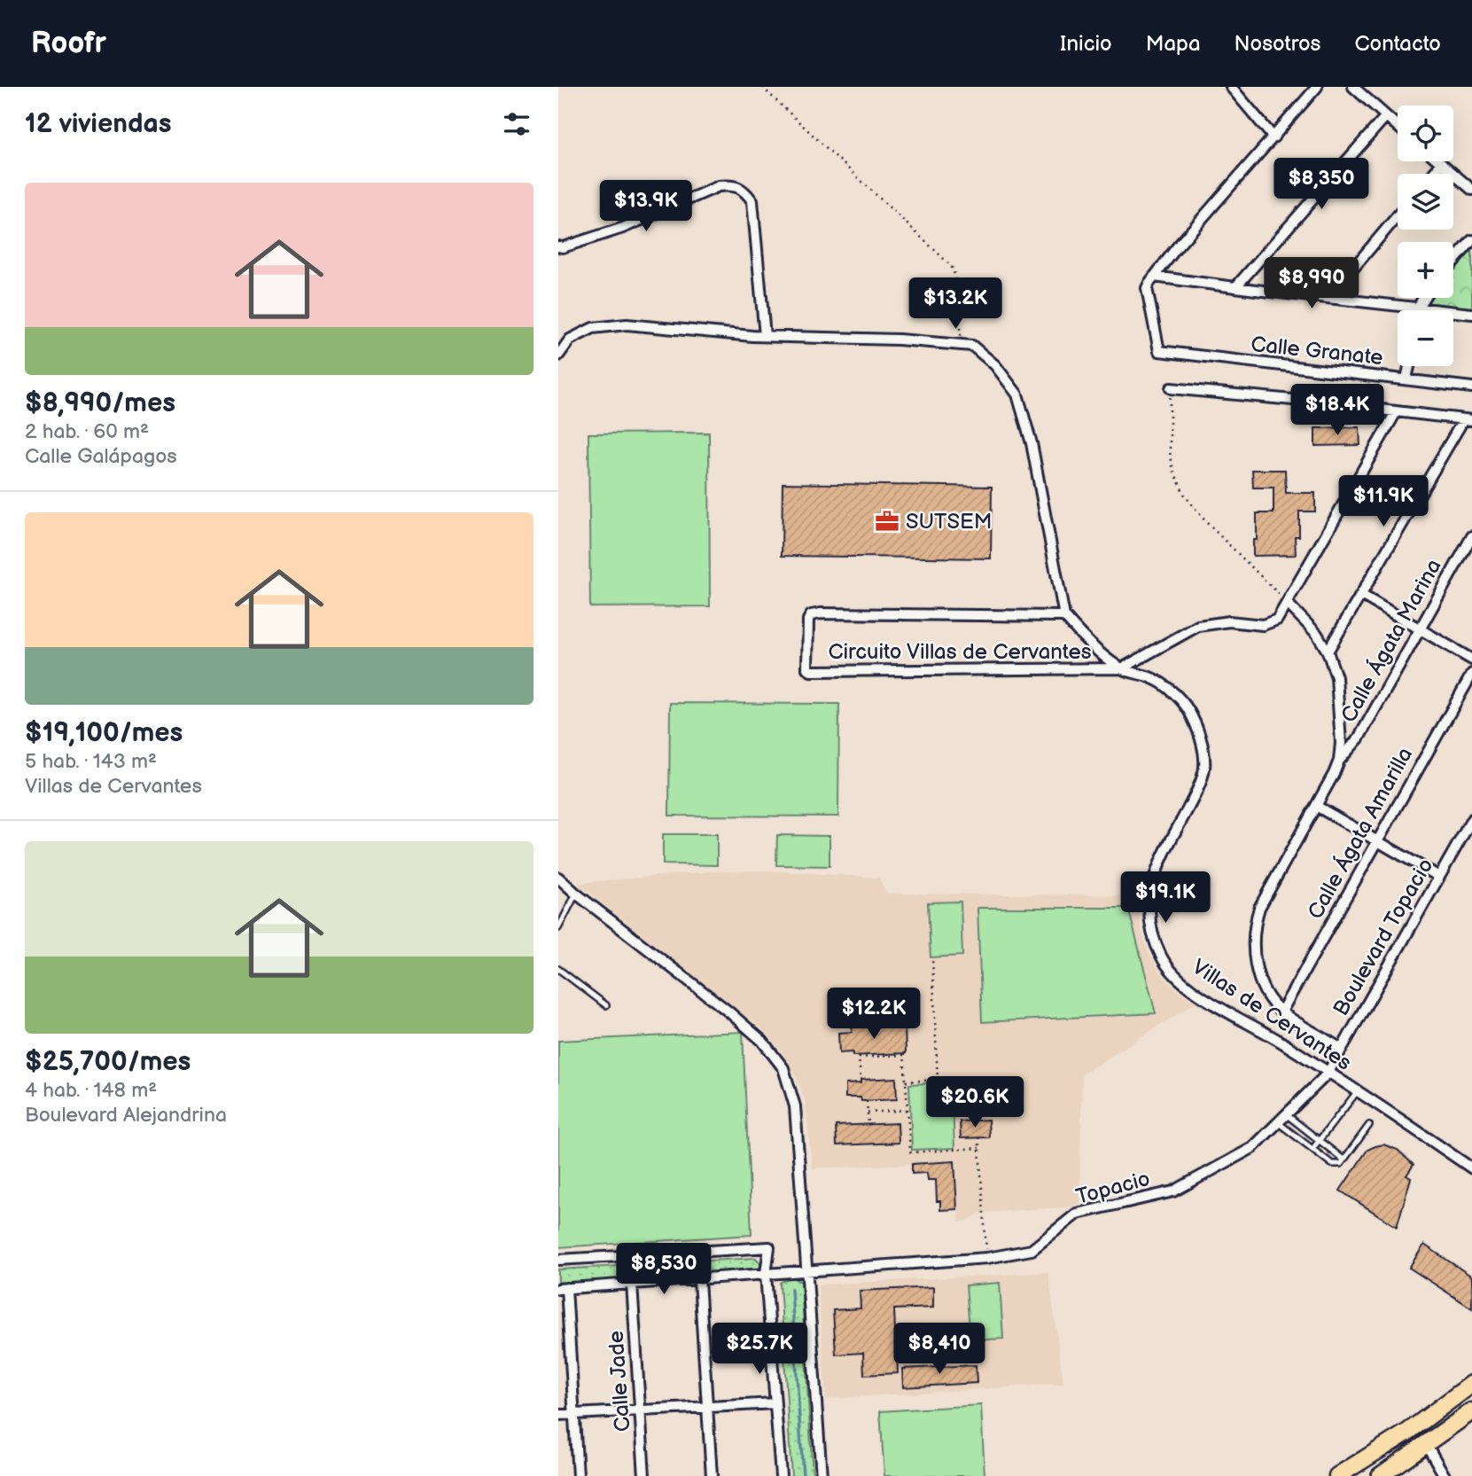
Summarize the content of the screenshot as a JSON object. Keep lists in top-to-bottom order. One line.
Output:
{"streets":{"street":["Calle Granate","Calle Ágata Marina","Circuito Villas de Cervantes","Calle Ágata Amarilla","Boulevard Topacio","Villas de Cervantes","Topacio","Calle Jade"]},"crossings":[["Circuito Villas de Cervantes","Villas de Cervantes"],["Boulevard Topacio","Villas de Cervantes"],["Boulevard Topacio","Topacio"],["Villas de Cervantes","Topacio"]],"places":{"office":["SUTSEM"]},"page":{"header":"Roofr","nav":["Inicio","Mapa","Nosotros","Contacto"],"heading":"12 viviendas","map_buttons":["+","−"],"price":["$8,350","$13.9K","$8,990","$13.2K","$18.4K","$11.9K","$19.1K","$12.2K","$20.6K","$8,530","$25.7K","$8,410"],"list":[{"name":"$8,990/mes","note":"2 hab. · 60 m² · Calle Galápagos"},{"name":"$19,100/mes","note":"5 hab. · 143 m² · Villas de Cervantes"},{"name":"$25,700/mes","note":"4 hab. · 148 m² · Boulevard Alejandrina"}]}}
